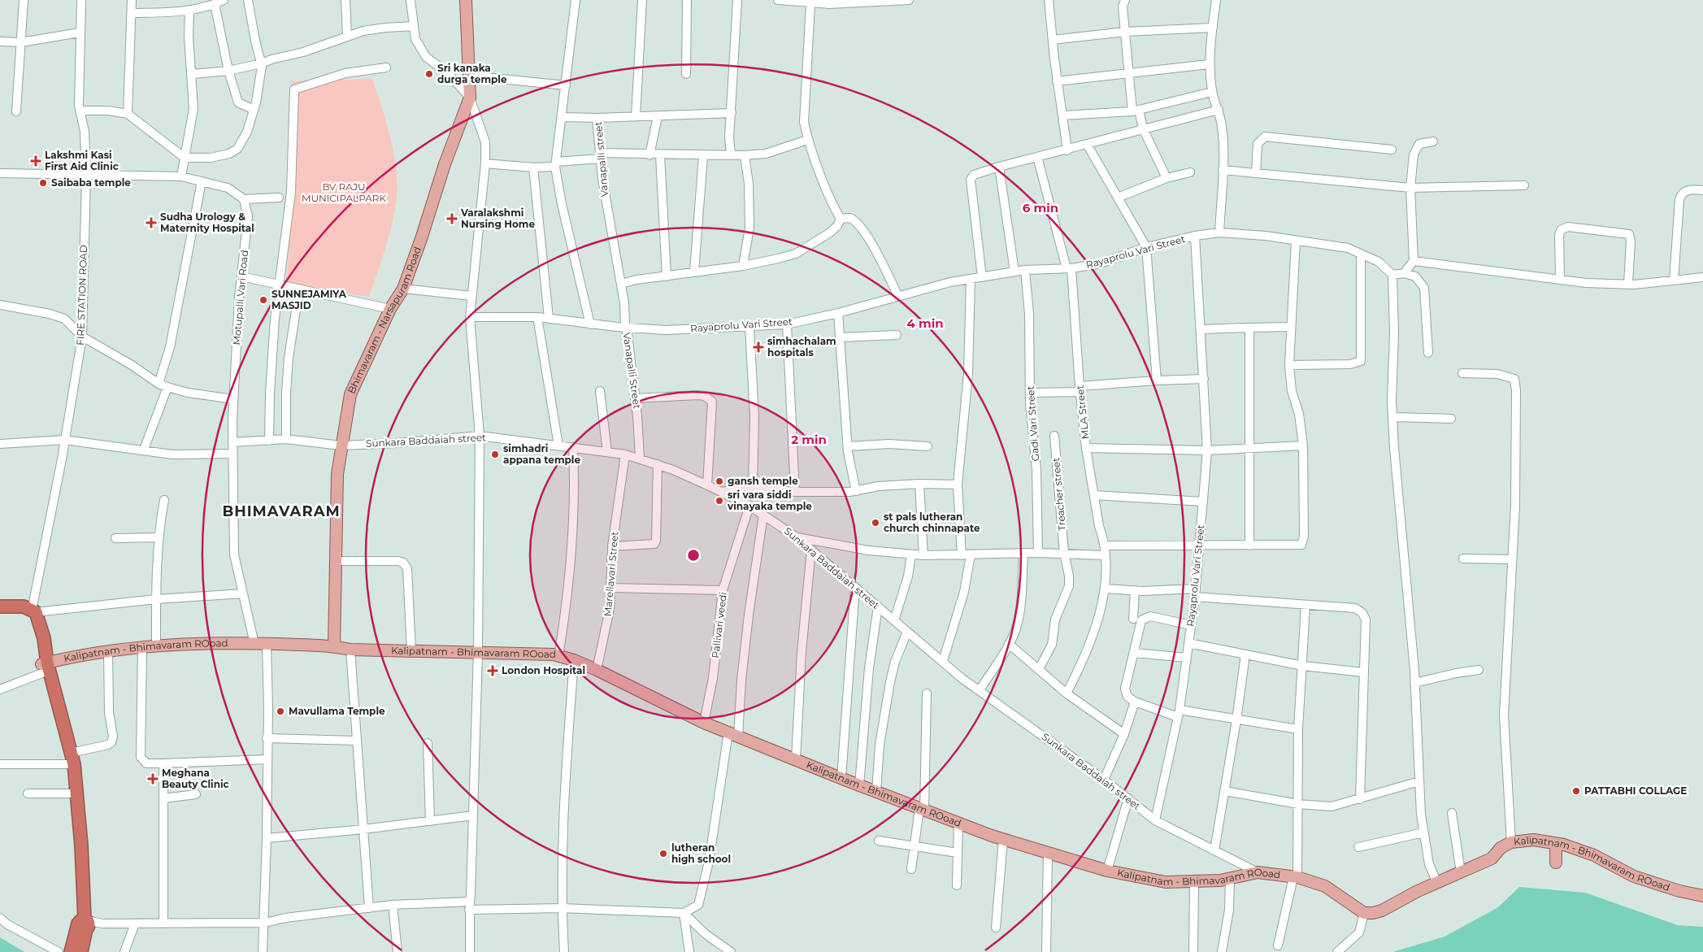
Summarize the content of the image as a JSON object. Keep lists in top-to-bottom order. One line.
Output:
{"streets":{"main road":["Bhimavaram - Narsapuram Road","Kalipatnam - Bhimavaram ROoad"],"street":["Vanapalli street","Rayaprolu Vari Street","FIRE STATION ROAD","Motupalli Vari Road","Vanapalli Street","MLA Street","Gadi Vari Street","Sunkara Baddaiah street","Treacher street","Marellavari Street","Pallivari veedi"]},"crossings":[["Vanapalli street","Vanapalli Street"],["Rayaprolu Vari Street","Vanapalli Street"],["Rayaprolu Vari Street","MLA Street"],["Rayaprolu Vari Street","Gadi Vari Street"],["Rayaprolu Vari Street","Sunkara Baddaiah street"],["Motupalli Vari Road","Sunkara Baddaiah street"],["Motupalli Vari Road","Kalipatnam - Bhimavaram ROoad"],["Bhimavaram - Narsapuram Road","Sunkara Baddaiah street"],["Bhimavaram - Narsapuram Road","Kalipatnam - Bhimavaram ROoad"],["Vanapalli Street","Sunkara Baddaiah street"],["Sunkara Baddaiah street","Marellavari Street"],["Sunkara Baddaiah street","Pallivari veedi"],["Sunkara Baddaiah street","Kalipatnam - Bhimavaram ROoad"],["Marellavari Street","Kalipatnam - Bhimavaram ROoad"],["Pallivari veedi","Kalipatnam - Bhimavaram ROoad"]],"districts":["BHIMAVARAM"],"parks":["BV RAJU MUNICIPALPARK"],"places":{"other":["Sri kanaka durga temple","Saibaba temple","SUNNEJAMIYA MASJID","simhadri appana temple","gansh temple","sri vara siddi vinayaka temple","st pals lutheran church chinnapate","Mavullama Temple","PATTABHI COLLAGE","lutheran high school"],"health":["Lakshmi Kasi First Aid Clinic","Varalakshmi Nursing Home","Sudha Urology & Maternity Hospital","simhachalam hospitals","London Hospital","Meghana Beauty Clinic"]},"rings":["6 min","4 min","2 min"]}
